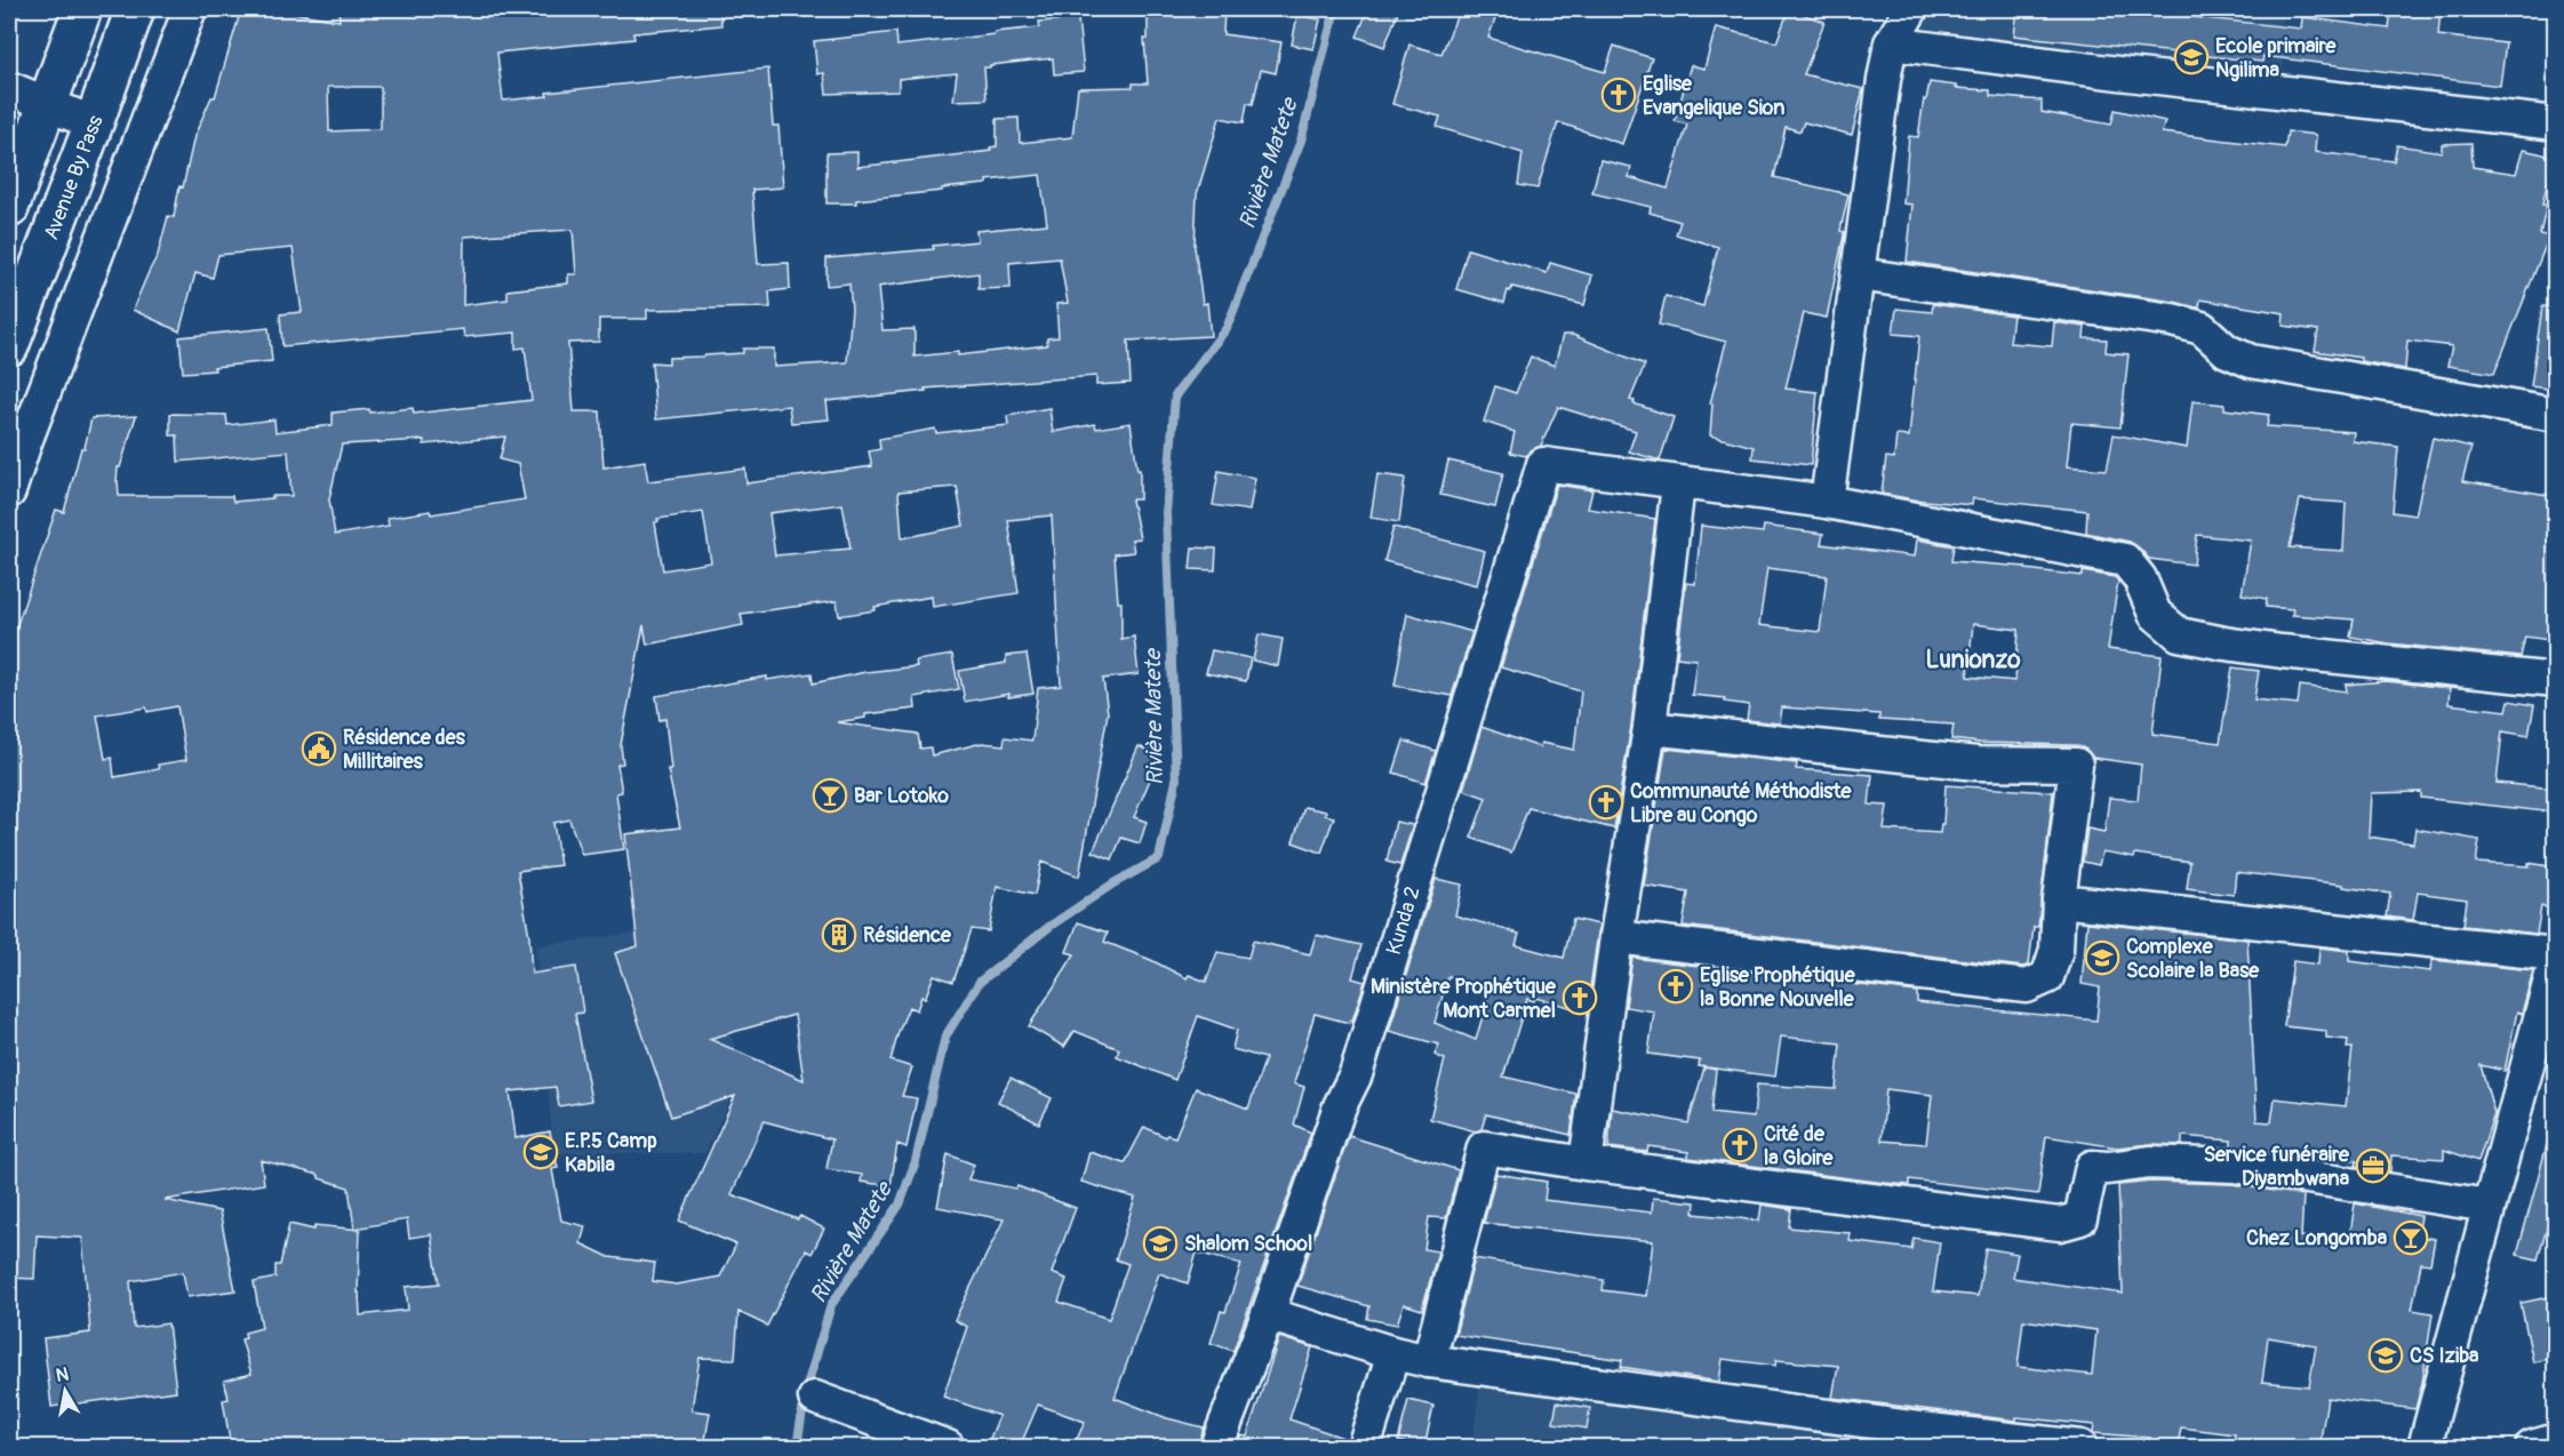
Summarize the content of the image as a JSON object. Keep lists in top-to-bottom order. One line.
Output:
{"streets":{"highway":["Avenue By Pass"],"street":["Kunda 2"]},"districts":["Lunionzo"],"water":["Rivière Matete"],"places":{"school or university":["Ecole primaire Ngilima","Complexe Scolaire la Base","E.P.5 Camp Kabila","Shalom School","CS Iziba"],"church":["Eglise Evangelique Sion","Communauté Méthodiste Libre au Congo","Eglise Prophétique la Bonne Nouvelle","Ministère Prophétique Mont Carmel","Cité de la Gloire"],"public building":["Résidence des Millitaires"],"bar":["Bar Lotoko","Chez Longomba"],"building":["Résidence"],"office":["Service funéraire Diyambwana"]},"north":"top"}
